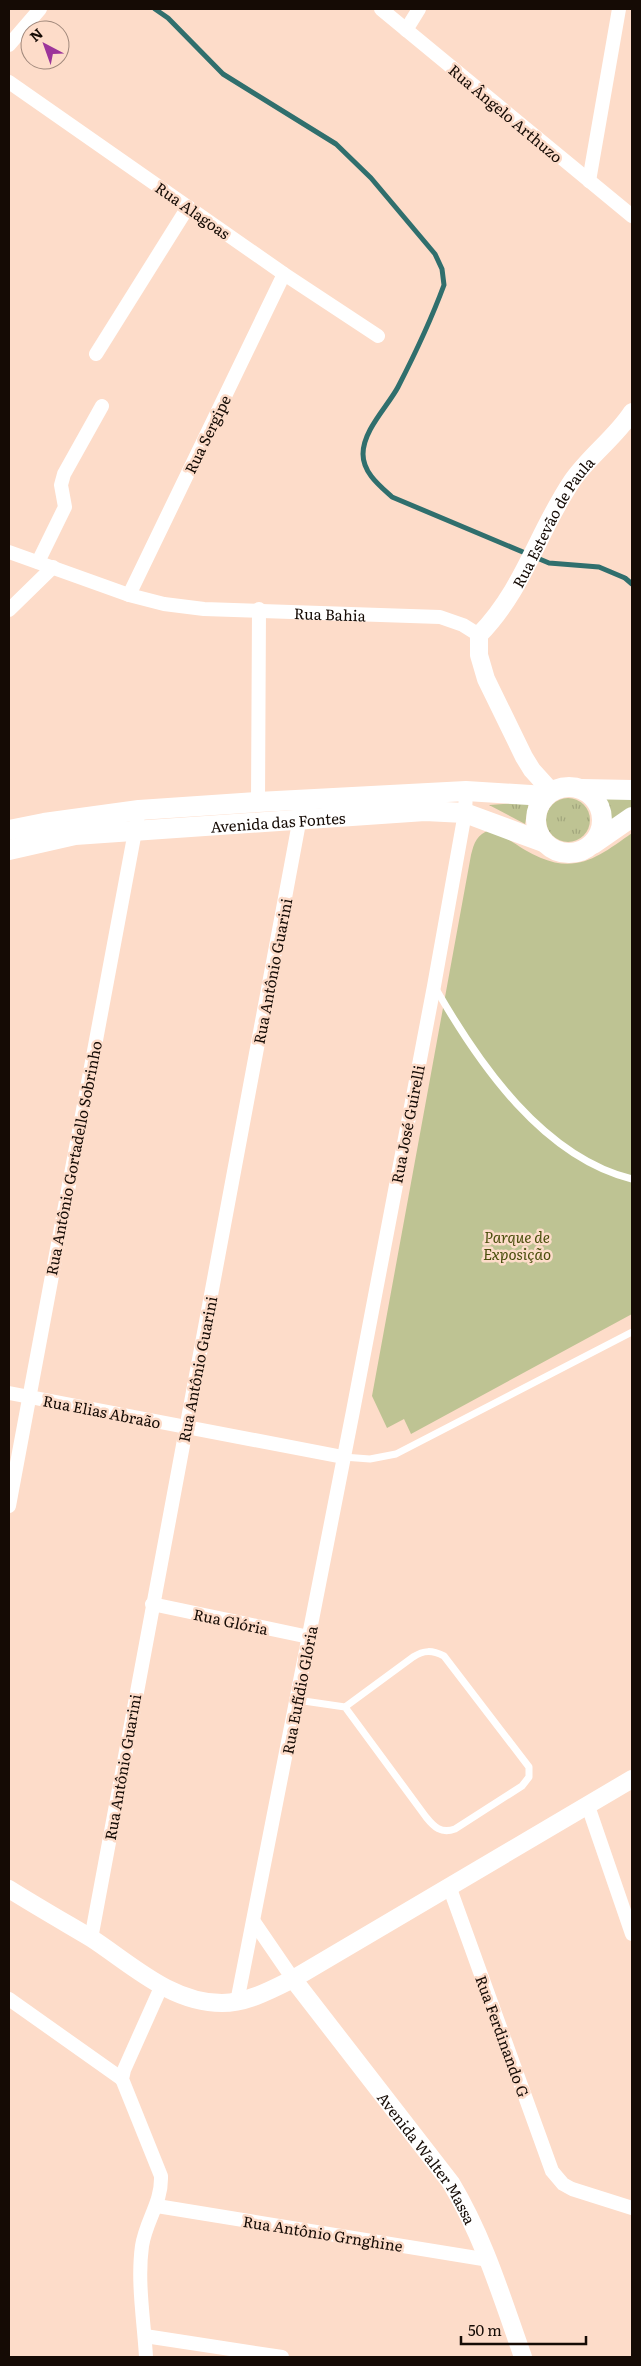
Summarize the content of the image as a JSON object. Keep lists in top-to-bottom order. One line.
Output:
{"streets":{"main road":["Avenida das Fontes"],"street":["Rua Ângelo Arthuzo","Rua Alagoas","Rua Sergipe","Rua Estevão de Paula","Rua Bahia","Rua Antônio Guarini","Rua José Guirelli","Rua Antônio Gortadello Sobrinho","Rua Elias Abraão","Rua Glória","Rua Eufídio Glória","Rua Ferdinando G","Avenida Walter Massa","Rua Antônio Grnghine"]},"crossings":[["Rua Alagoas","Rua Sergipe"],["Rua Sergipe","Rua Bahia"],["Rua Estevão de Paula","Rua Bahia"],["Avenida das Fontes","Rua Antônio Guarini"],["Avenida das Fontes","Rua José Guirelli"],["Avenida das Fontes","Rua Antônio Gortadello Sobrinho"],["Rua Antônio Guarini","Rua Elias Abraão"],["Rua Antônio Guarini","Rua Glória"],["Rua José Guirelli","Rua Elias Abraão"],["Rua José Guirelli","Rua Eufídio Glória"],["Rua Antônio Gortadello Sobrinho","Rua Elias Abraão"],["Rua Elias Abraão","Rua Eufídio Glória"],["Rua Glória","Rua Eufídio Glória"],["Avenida Walter Massa","Rua Antônio Grnghine"]],"parks":["Parque de Exposição"],"scale_bar":"50 m","north":"top left"}
